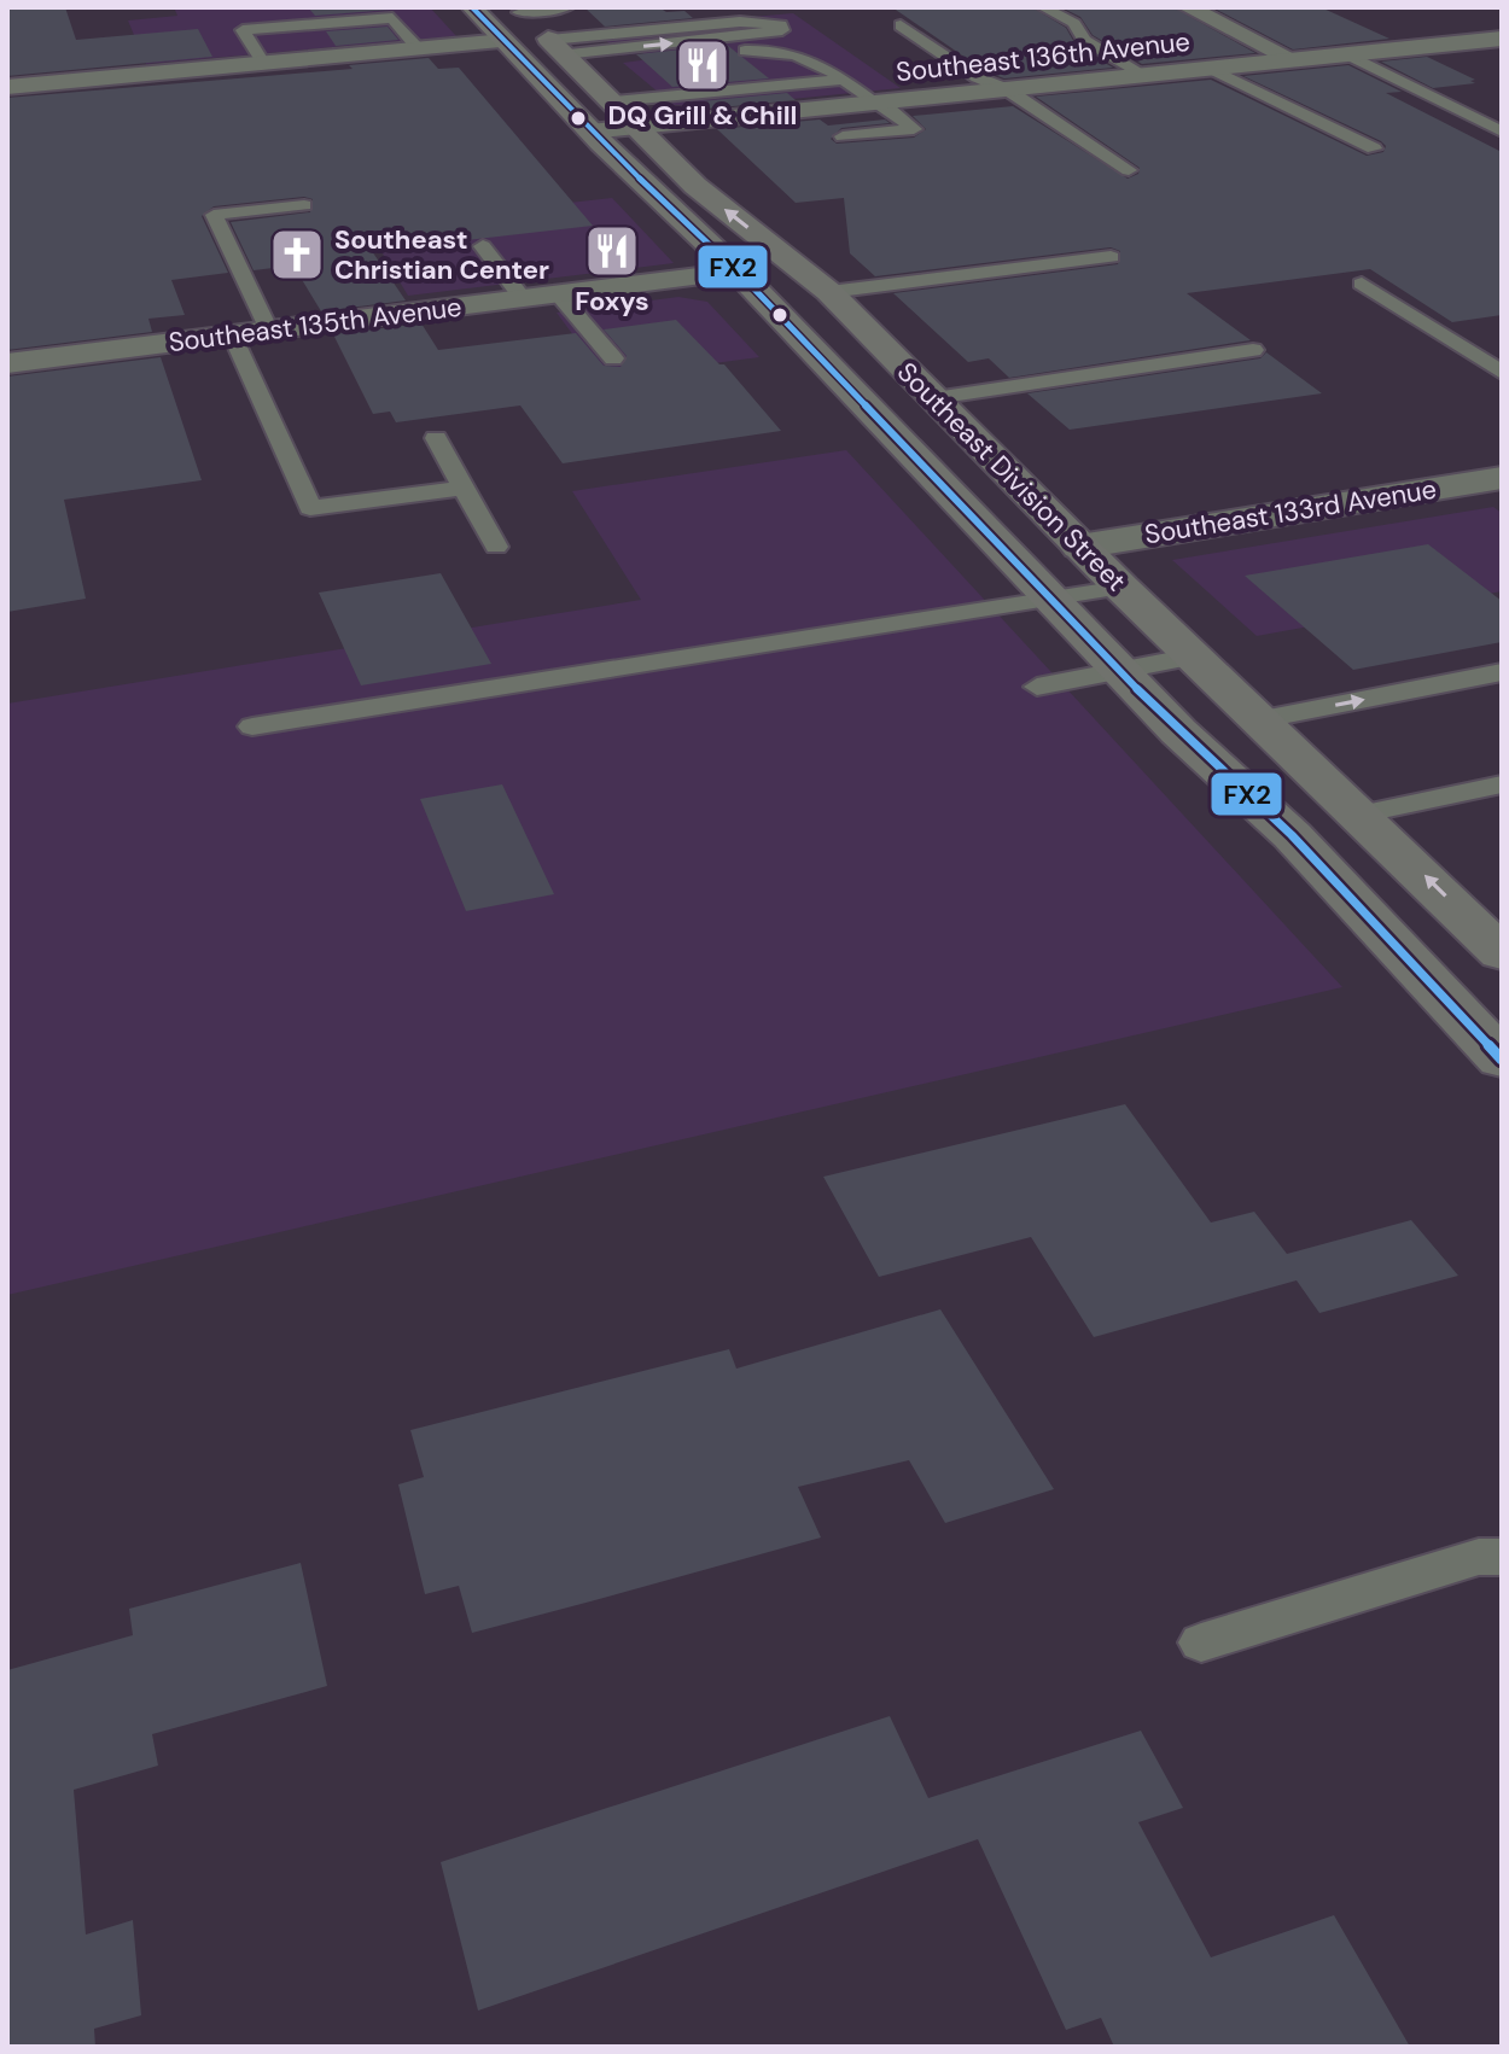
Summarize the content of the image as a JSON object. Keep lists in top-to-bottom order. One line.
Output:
{"streets":{"main road":["Southeast Division Street"],"street":["Southeast 136th Avenue","Southeast 135th Avenue","Southeast 133rd Avenue"]},"crossings":[["Southeast 136th Avenue","Southeast Division Street"],["Southeast 135th Avenue","Southeast Division Street"],["Southeast Division Street","Southeast 133rd Avenue"]],"places":{"restaurant":["DQ Grill & Chill","Foxys"],"church":["Southeast Christian Center"]},"lines":["transit line FX2"]}
